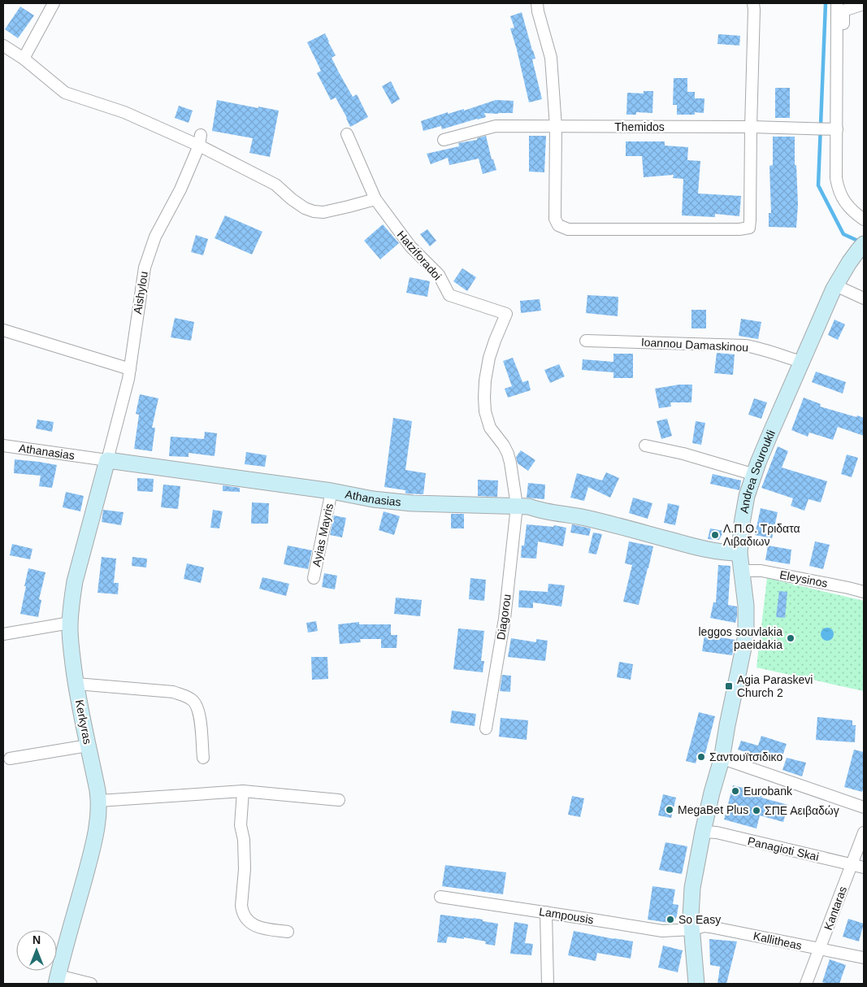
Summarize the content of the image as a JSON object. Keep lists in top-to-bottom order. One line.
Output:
{"streets":{"street":["Themidos","Hatziforadoi","Aishylou","Ioannou Damaskinou","Athanasias","Andrea Souroukli","Ayias Mayris","Eleysinos","Diagorou","Kerkyras","Panagioti Skai","Kantaras","Lampousis","Kallitheas"]},"crossings":[["Hatziforadoi","Athanasias"],["Hatziforadoi","Diagorou"],["Aishylou","Athanasias"],["Aishylou","Kerkyras"],["Ioannou Damaskinou","Andrea Souroukli"],["Athanasias","Andrea Souroukli"],["Athanasias","Ayias Mayris"],["Athanasias","Diagorou"],["Athanasias","Kerkyras"],["Andrea Souroukli","Eleysinos"],["Andrea Souroukli","Panagioti Skai"],["Andrea Souroukli","Lampousis"],["Andrea Souroukli","Kallitheas"],["Panagioti Skai","Kantaras"],["Kantaras","Kallitheas"],["Lampousis","Kallitheas"]],"places":{"other":["Λ.Π.Ο. Τριδατα Λιβαδιων","leggos souvlakia paeidakia","Σαντουϊτσιδικο","Eurobank","MegaBet Plus","ΣΠΕ Αειβαδώγ","So Easy"],"transit":["Agia Paraskevi Church 2"]},"north":"top"}
